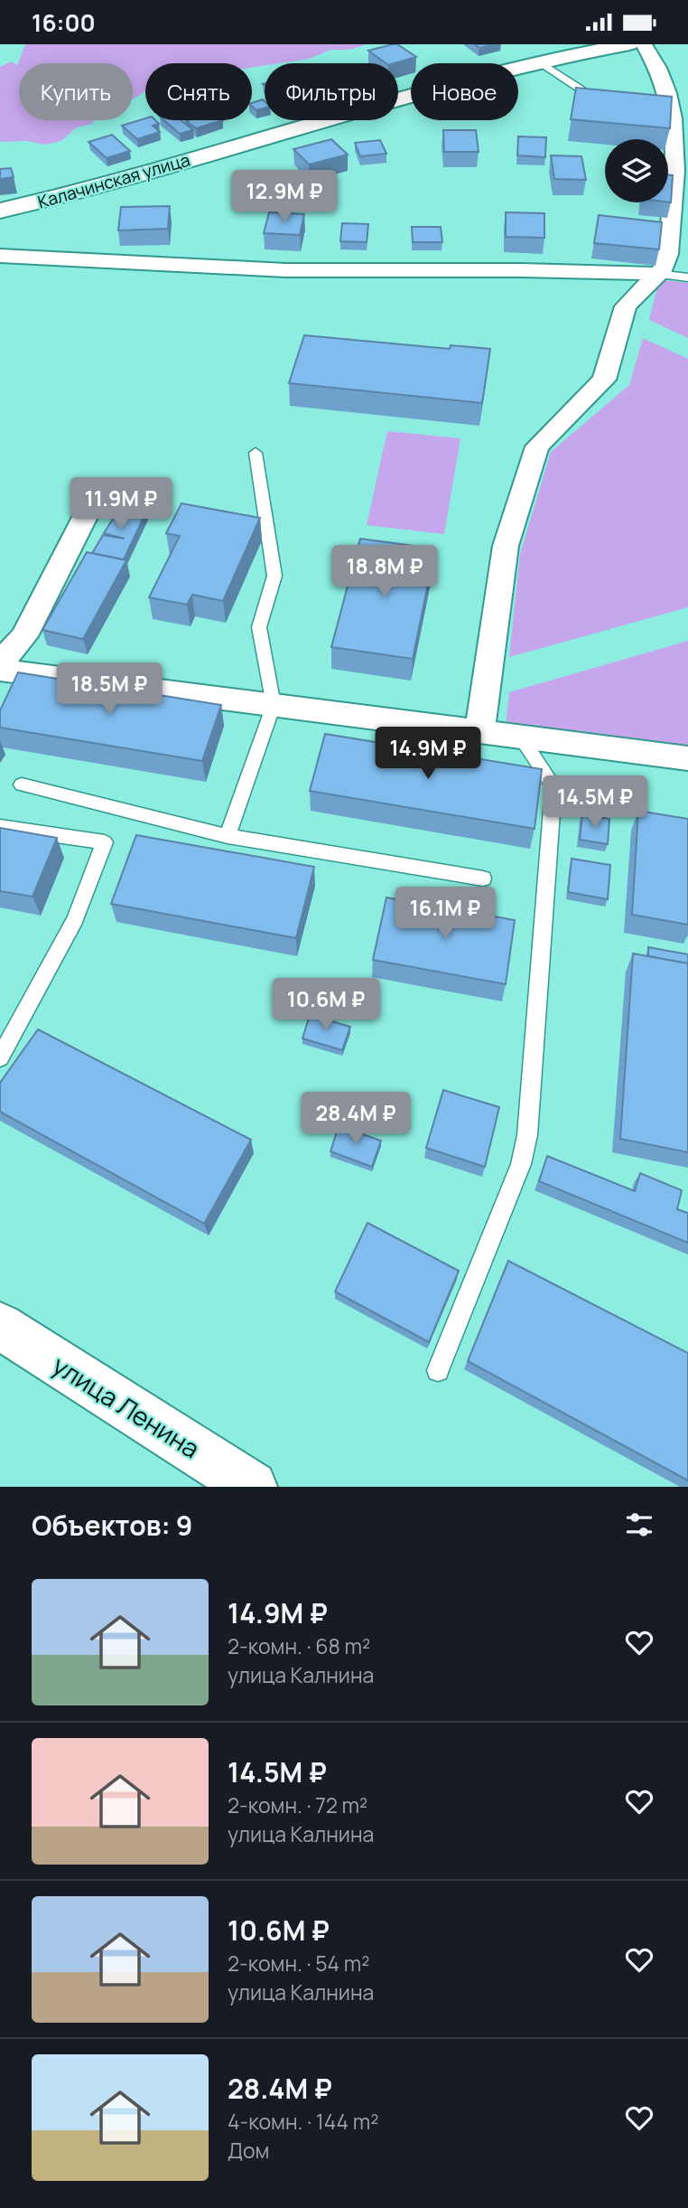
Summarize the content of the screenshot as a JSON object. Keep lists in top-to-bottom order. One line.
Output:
{"streets":{"main road":["Калачинская улица","улица Ленина"]},"page":{"status":"16:00","chip":["Купить","Снять","Фильтры","Новое"],"price":["12.9M ₽","11.9M ₽","18.8M ₽","18.5M ₽","14.9M ₽","14.5M ₽","16.1M ₽","10.6M ₽","28.4M ₽"],"heading":"Объектов: 9","list":[{"name":"14.9M ₽","note":"2-комн. · 68 m² · улица Калнина"},{"name":"14.5M ₽","note":"2-комн. · 72 m² · улица Калнина"},{"name":"10.6M ₽","note":"2-комн. · 54 m² · улица Калнина"},{"name":"28.4M ₽","note":"4-комн. · 144 m² · Дом"}]}}
